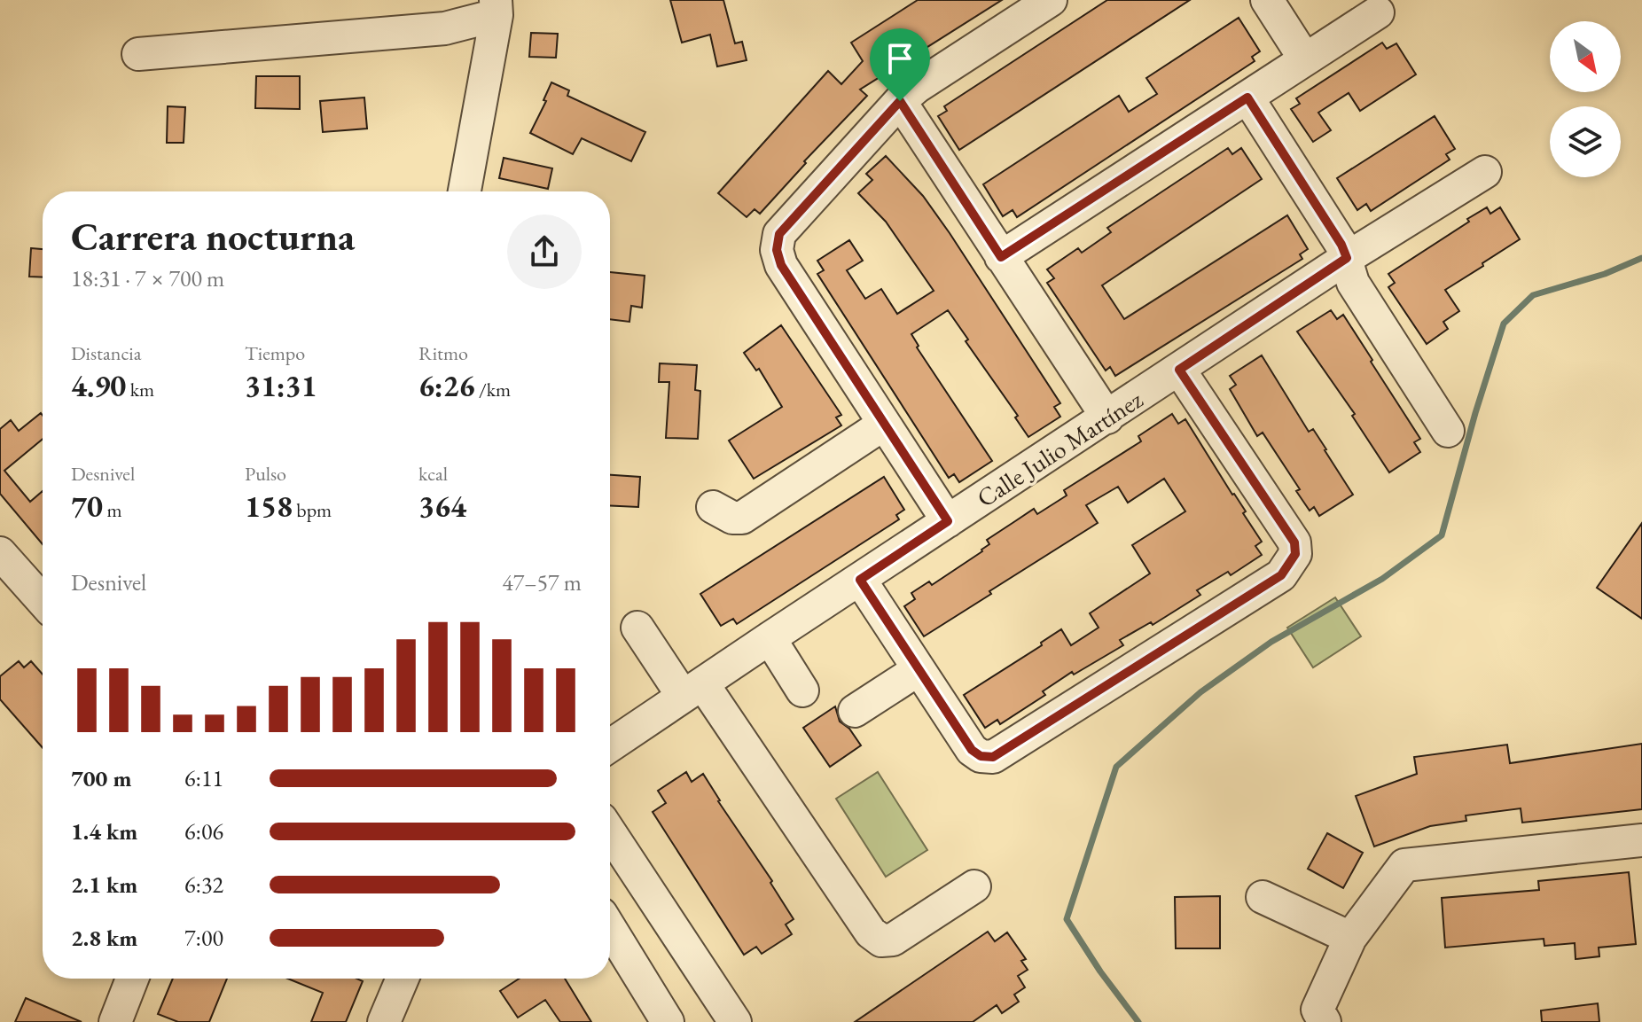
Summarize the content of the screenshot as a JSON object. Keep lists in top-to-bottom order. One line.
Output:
{"streets":{"street":["Calle Julio Martínez"]},"north":"bottom right","page":{"heading":["Carrera nocturna","18:31 · 7 × 700 m"],"stats":[["Distancia","4.90 km"],["Tiempo","31:31"],["Ritmo","6:26 /km"],["Desnivel","70 m"],["Pulso","158 bpm"],["kcal","364"]],"chart":["Desnivel","47–57 m"],"list":[{"name":"700 m","note":"6:11"},{"name":"1.4 km","note":"6:06"},{"name":"2.1 km","note":"6:32"},{"name":"2.8 km","note":"7:00"}]}}
